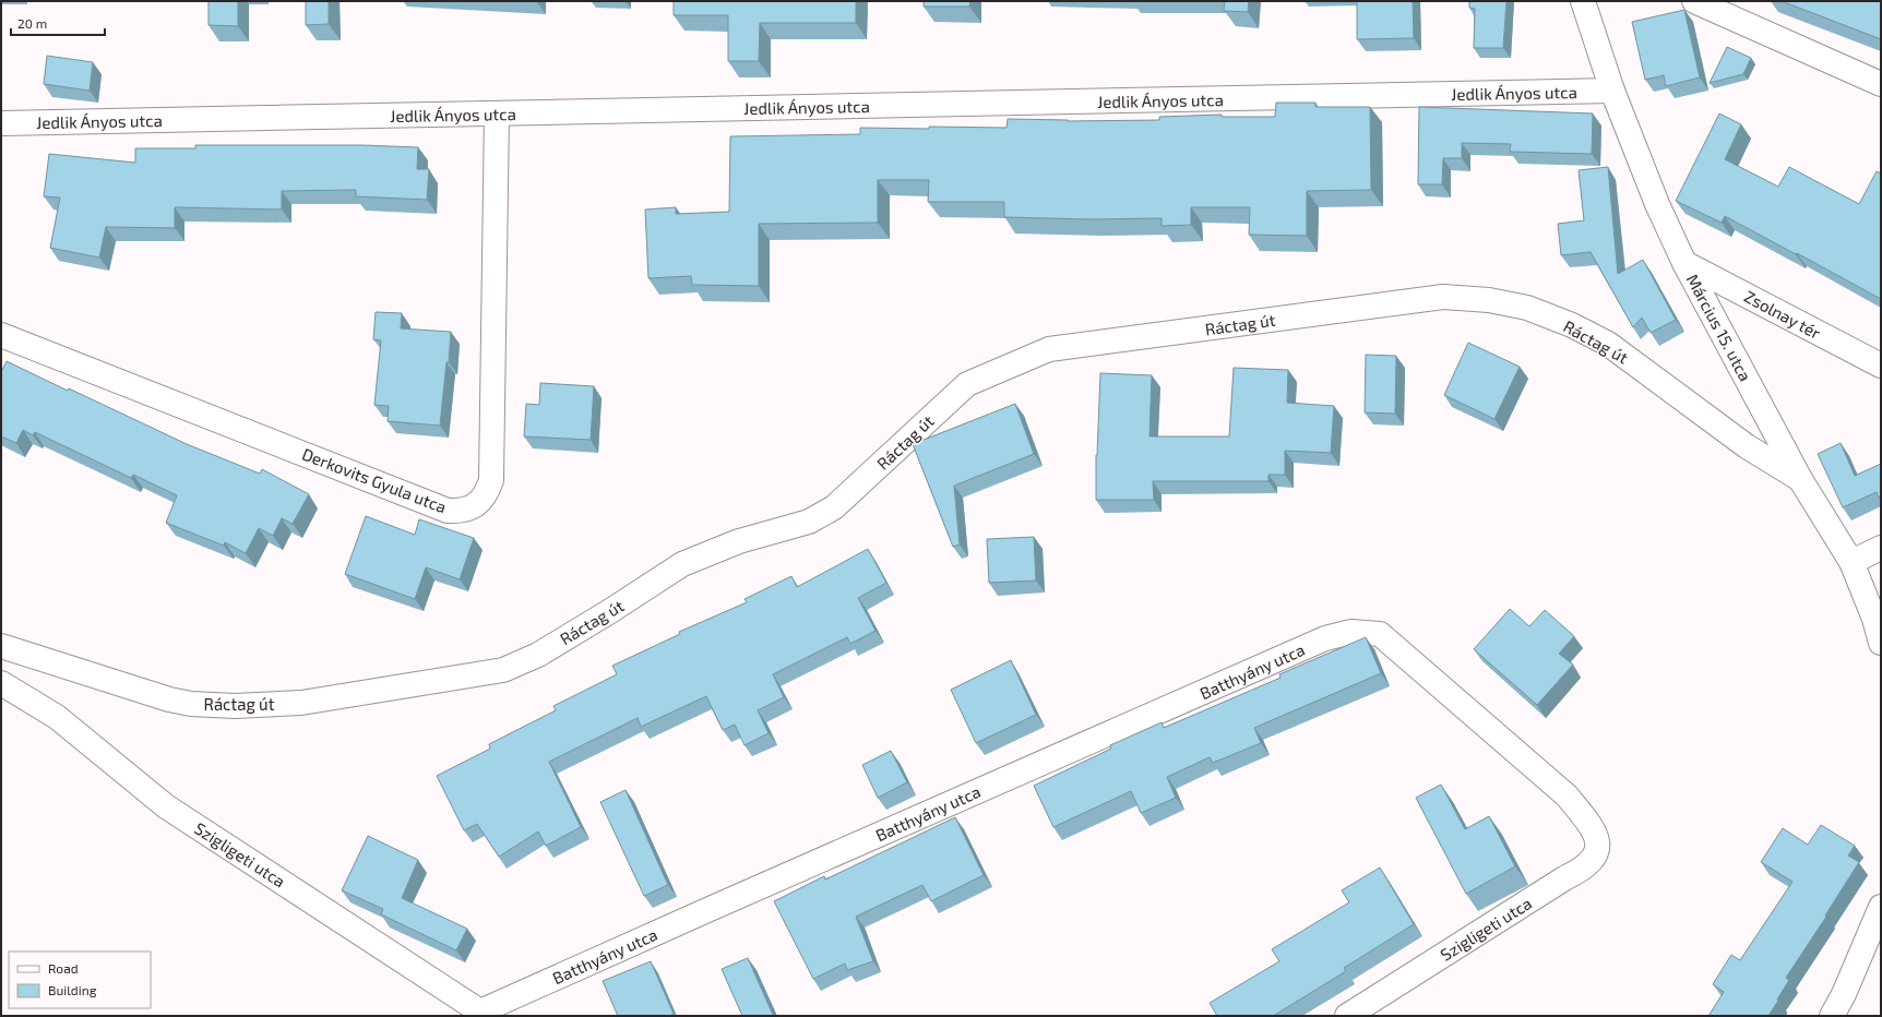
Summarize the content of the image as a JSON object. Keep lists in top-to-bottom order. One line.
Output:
{"streets":{"street":["Jedlik Ányos utca","Zsolnay tér","Ráctag út","Március 15. utca","Derkovits Gyula utca","Batthyány utca","Szigligeti utca"]},"crossings":[["Jedlik Ányos utca","Március 15. utca"],["Jedlik Ányos utca","Derkovits Gyula utca"],["Zsolnay tér","Március 15. utca"],["Ráctag út","Március 15. utca"],["Batthyány utca","Szigligeti utca"]],"legend":["Road","Building"],"scale_bar":"20 m"}
